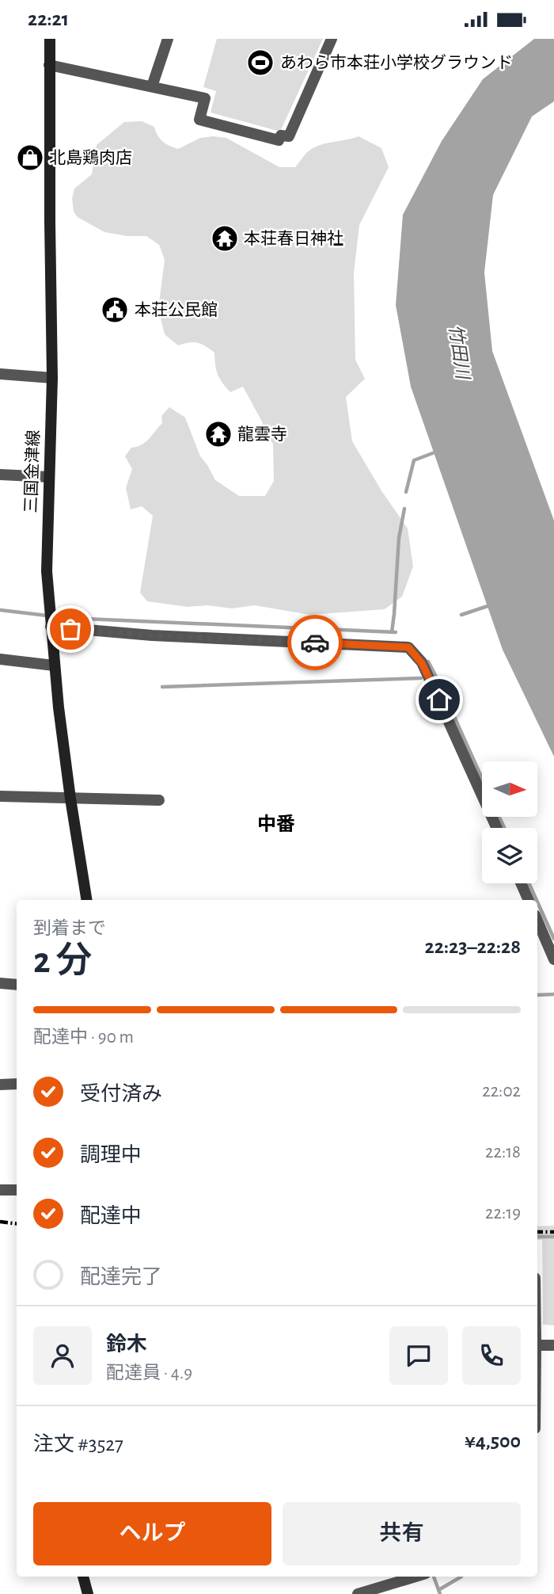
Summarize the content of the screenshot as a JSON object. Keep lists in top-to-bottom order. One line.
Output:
{"streets":{"main road":["三国金津線"]},"districts":["中番"],"water":["竹田川"],"places":{"sports":["あわら市本荘小学校グラウンド"],"shop":["北島鶏肉店"],"temple":["本荘春日神社","龍雲寺"],"public building":["本荘公民館"]},"north":"right","page":{"status":"22:21","heading":["2 分","到着まで","22:23–22:28"],"panel":["鈴木","配達員 · 4.9","注文 #3527","¥4,500"],"bar":"配達中 · 90 m","list":[["受付済み","22:02"],["調理中","22:18"],["配達中","22:19"],"配達完了"],"buttons":["ヘルプ","共有"]}}
